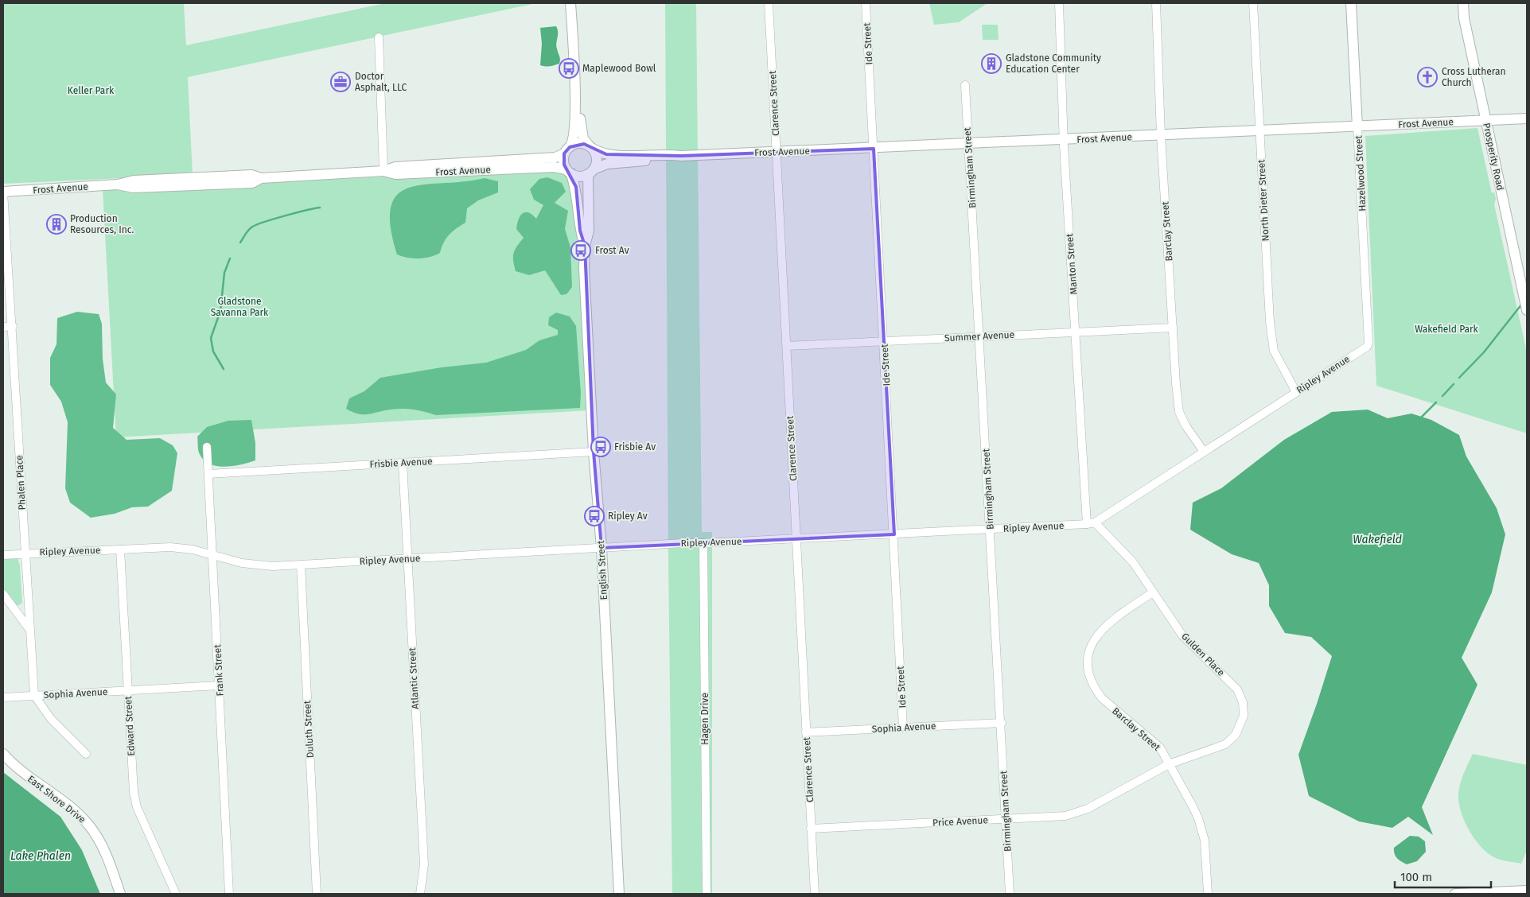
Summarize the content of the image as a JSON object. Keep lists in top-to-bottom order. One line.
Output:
{"streets":{"street":["Ide Street","Clarence Street","Frost Avenue","Prosperity Road","Birmingham Street","Hazelwood Street","North Dieter Street","Barclay Street","Manton Street","Summer Avenue","Ripley Avenue","Frisbie Avenue","Phalen Place","English Street","Gulden Place","Frank Street","Atlantic Street","Sophia Avenue","Hagen Drive","Edward Street","Duluth Street","East Shore Drive","Price Avenue"]},"crossings":[["Ide Street","Frost Avenue"],["Ide Street","Summer Avenue"],["Ide Street","Ripley Avenue"],["Ide Street","Sophia Avenue"],["Clarence Street","Frost Avenue"],["Clarence Street","Summer Avenue"],["Clarence Street","Ripley Avenue"],["Clarence Street","Sophia Avenue"],["Clarence Street","Price Avenue"],["Frost Avenue","Prosperity Road"],["Frost Avenue","Birmingham Street"],["Frost Avenue","Hazelwood Street"],["Frost Avenue","North Dieter Street"],["Frost Avenue","Barclay Street"],["Frost Avenue","Manton Street"],["Frost Avenue","Phalen Place"],["Frost Avenue","English Street"],["Birmingham Street","Summer Avenue"],["Birmingham Street","Ripley Avenue"],["Birmingham Street","Sophia Avenue"],["Birmingham Street","Price Avenue"],["Hazelwood Street","Ripley Avenue"],["North Dieter Street","Ripley Avenue"],["Barclay Street","Summer Avenue"],["Barclay Street","Ripley Avenue"],["Barclay Street","Gulden Place"],["Barclay Street","Price Avenue"],["Manton Street","Summer Avenue"],["Manton Street","Ripley Avenue"],["Manton Street","Gulden Place"],["Ripley Avenue","Phalen Place"],["Ripley Avenue","English Street"],["Ripley Avenue","Gulden Place"],["Ripley Avenue","Frank Street"],["Ripley Avenue","Atlantic Street"],["Ripley Avenue","Hagen Drive"],["Ripley Avenue","Edward Street"],["Ripley Avenue","Duluth Street"],["Frisbie Avenue","English Street"],["Frisbie Avenue","Frank Street"],["Frisbie Avenue","Atlantic Street"],["Phalen Place","Sophia Avenue"],["Gulden Place","Price Avenue"],["Frank Street","Sophia Avenue"],["Sophia Avenue","Edward Street"]],"water":["Wakefield","Lake Phalen"],"parks":["Keller Park","Gladstone Savanna Park","Wakefield Park"],"places":{"building":["Gladstone Community Education Center","Production Resources, Inc."],"bus stop":["Maplewood Bowl","Frost Av","Frisbie Av","Ripley Av"],"church":["Cross Lutheran Church"],"office":["Doctor Asphalt, LLC"]},"scale_bar":"100 m"}
